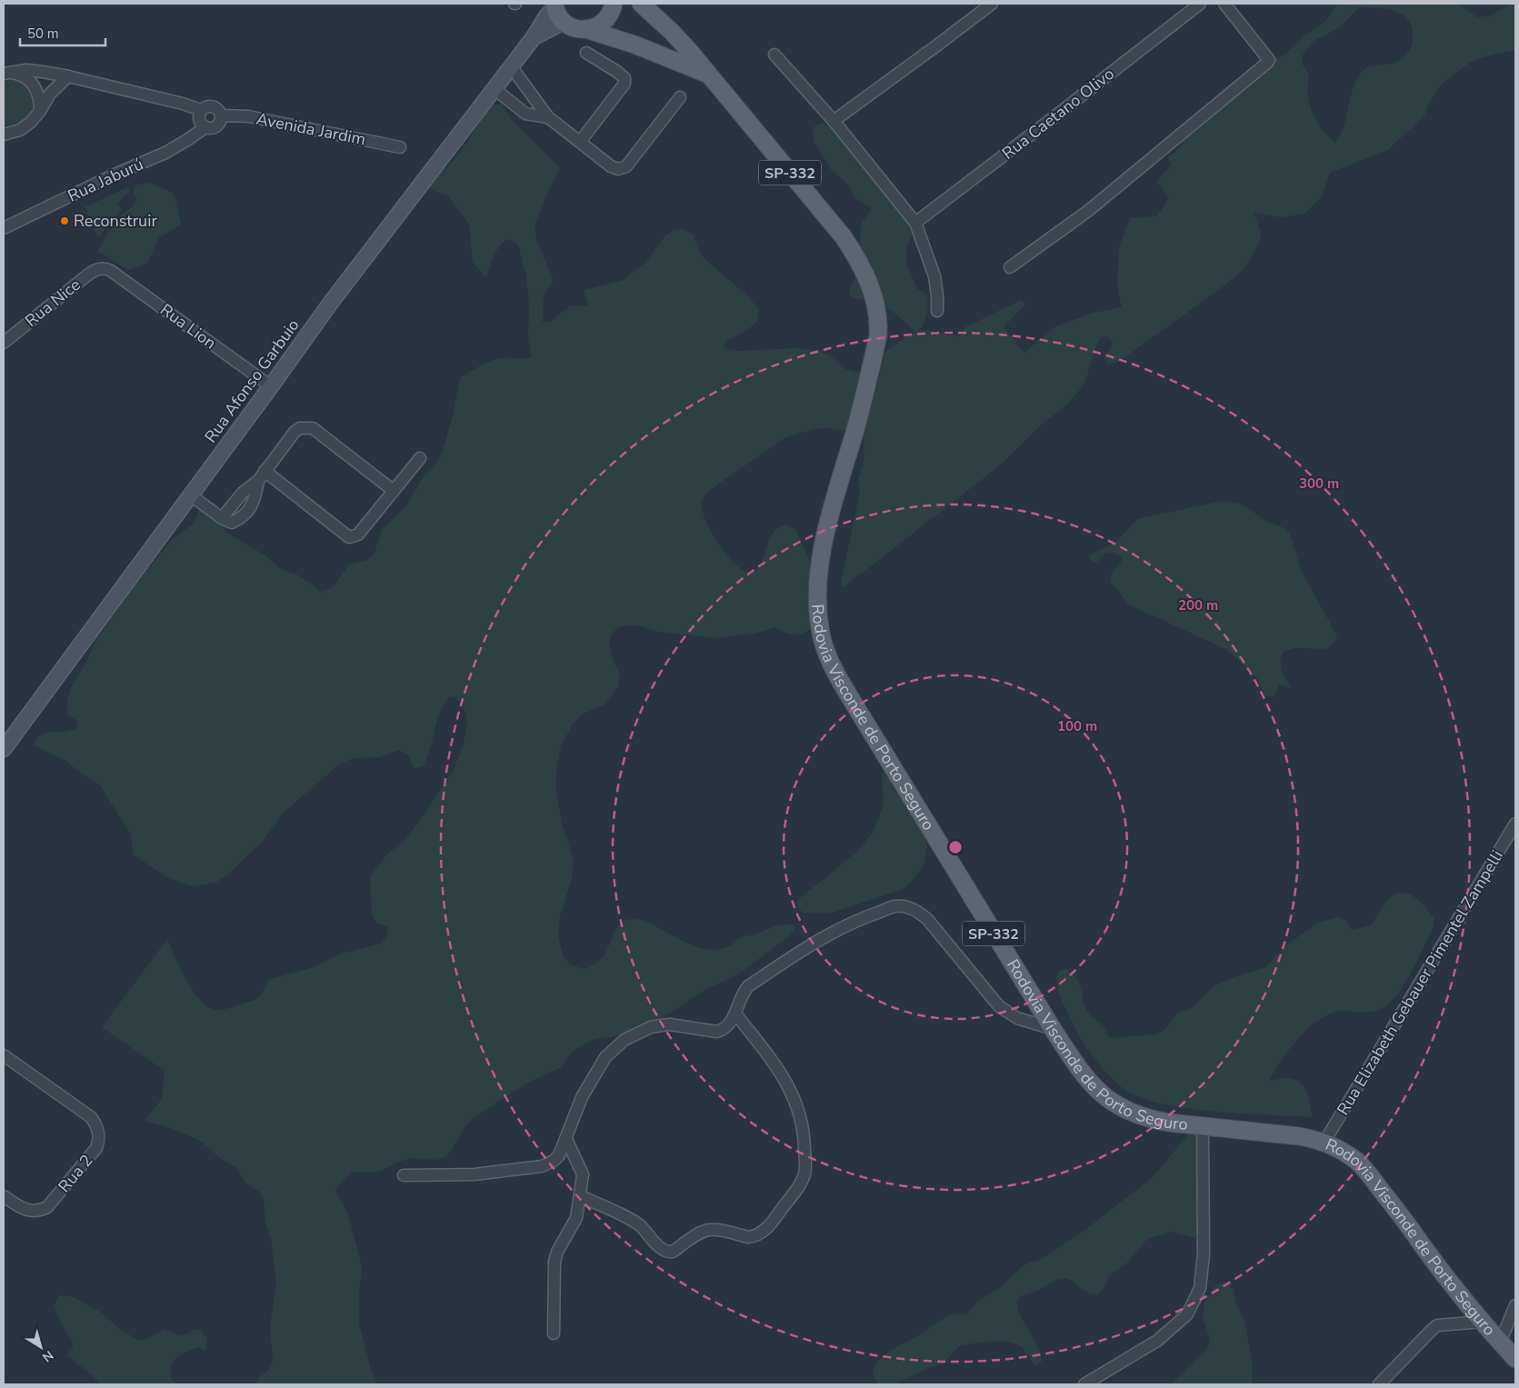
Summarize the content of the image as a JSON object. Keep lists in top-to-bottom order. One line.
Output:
{"streets":{"main road":["SP-332","Rodovia Visconde de Porto Seguro"],"street":["Rua Caetano Olivo","Avenida Jardim","Rua Jaburú","Rua Nice","Rua Lion","Rua Afonso Garbuio","Rua Elizabeth Gebauer Pimentel Zampelli","Rua 2"]},"crossings":[["Avenida Jardim","Rua Jaburú"],["Rua Nice","Rua Lion"],["Rua Lion","Rua Afonso Garbuio"],["Rua Afonso Garbuio","Rodovia Visconde de Porto Seguro"],["Rodovia Visconde de Porto Seguro","Rua Elizabeth Gebauer Pimentel Zampelli"]],"places":["Reconstruir"],"scale_bar":"50 m","north":"bottom right","rings":["300 m","200 m","100 m"]}
